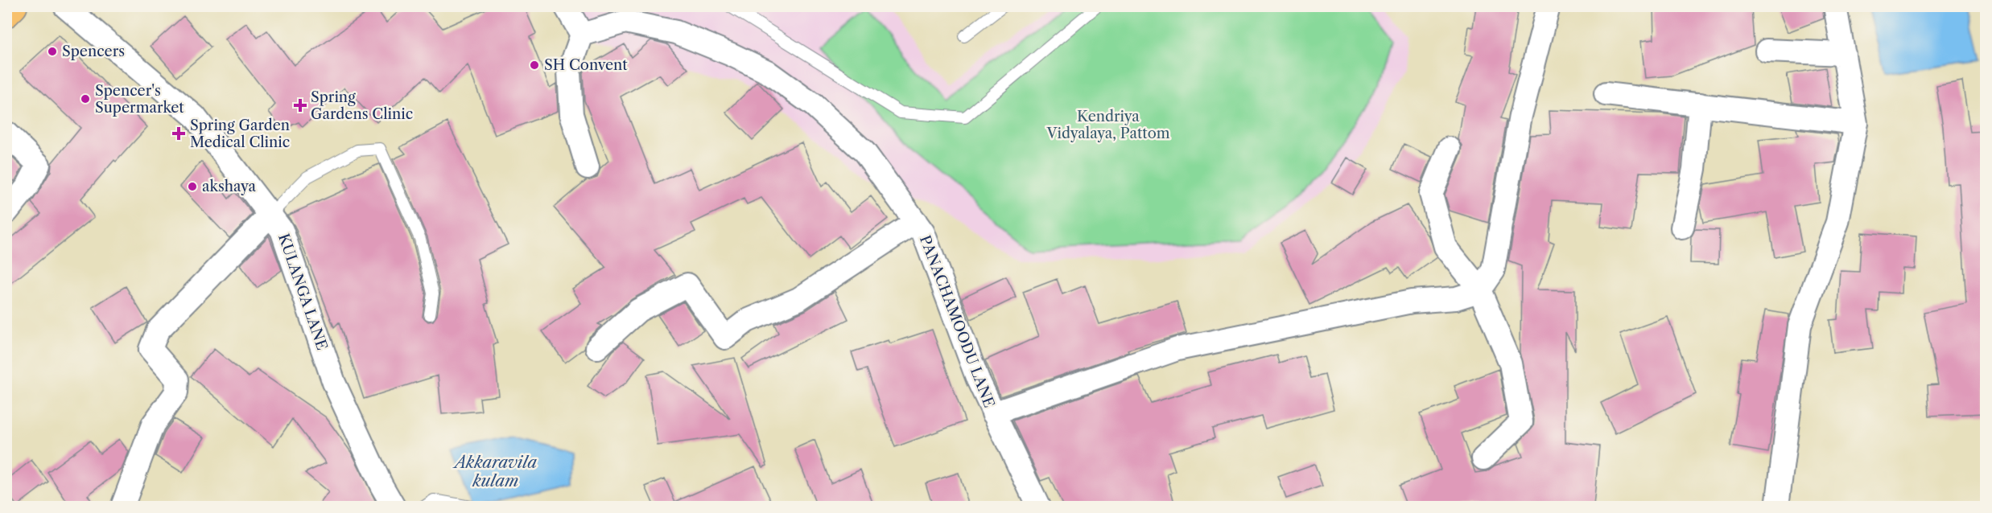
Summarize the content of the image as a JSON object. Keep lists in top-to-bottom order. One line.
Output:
{"streets":{"street":["KULANGA LANE","PANACHAMOODU LANE"]},"water":["Akkaravila kulam"],"parks":["Kendriya Vidyalaya, Pattom"],"places":{"other":["Spencers","SH Convent","Spencer's Supermarket","akshaya"],"health":["Spring Gardens Clinic","Spring Garden Medical Clinic"]}}
